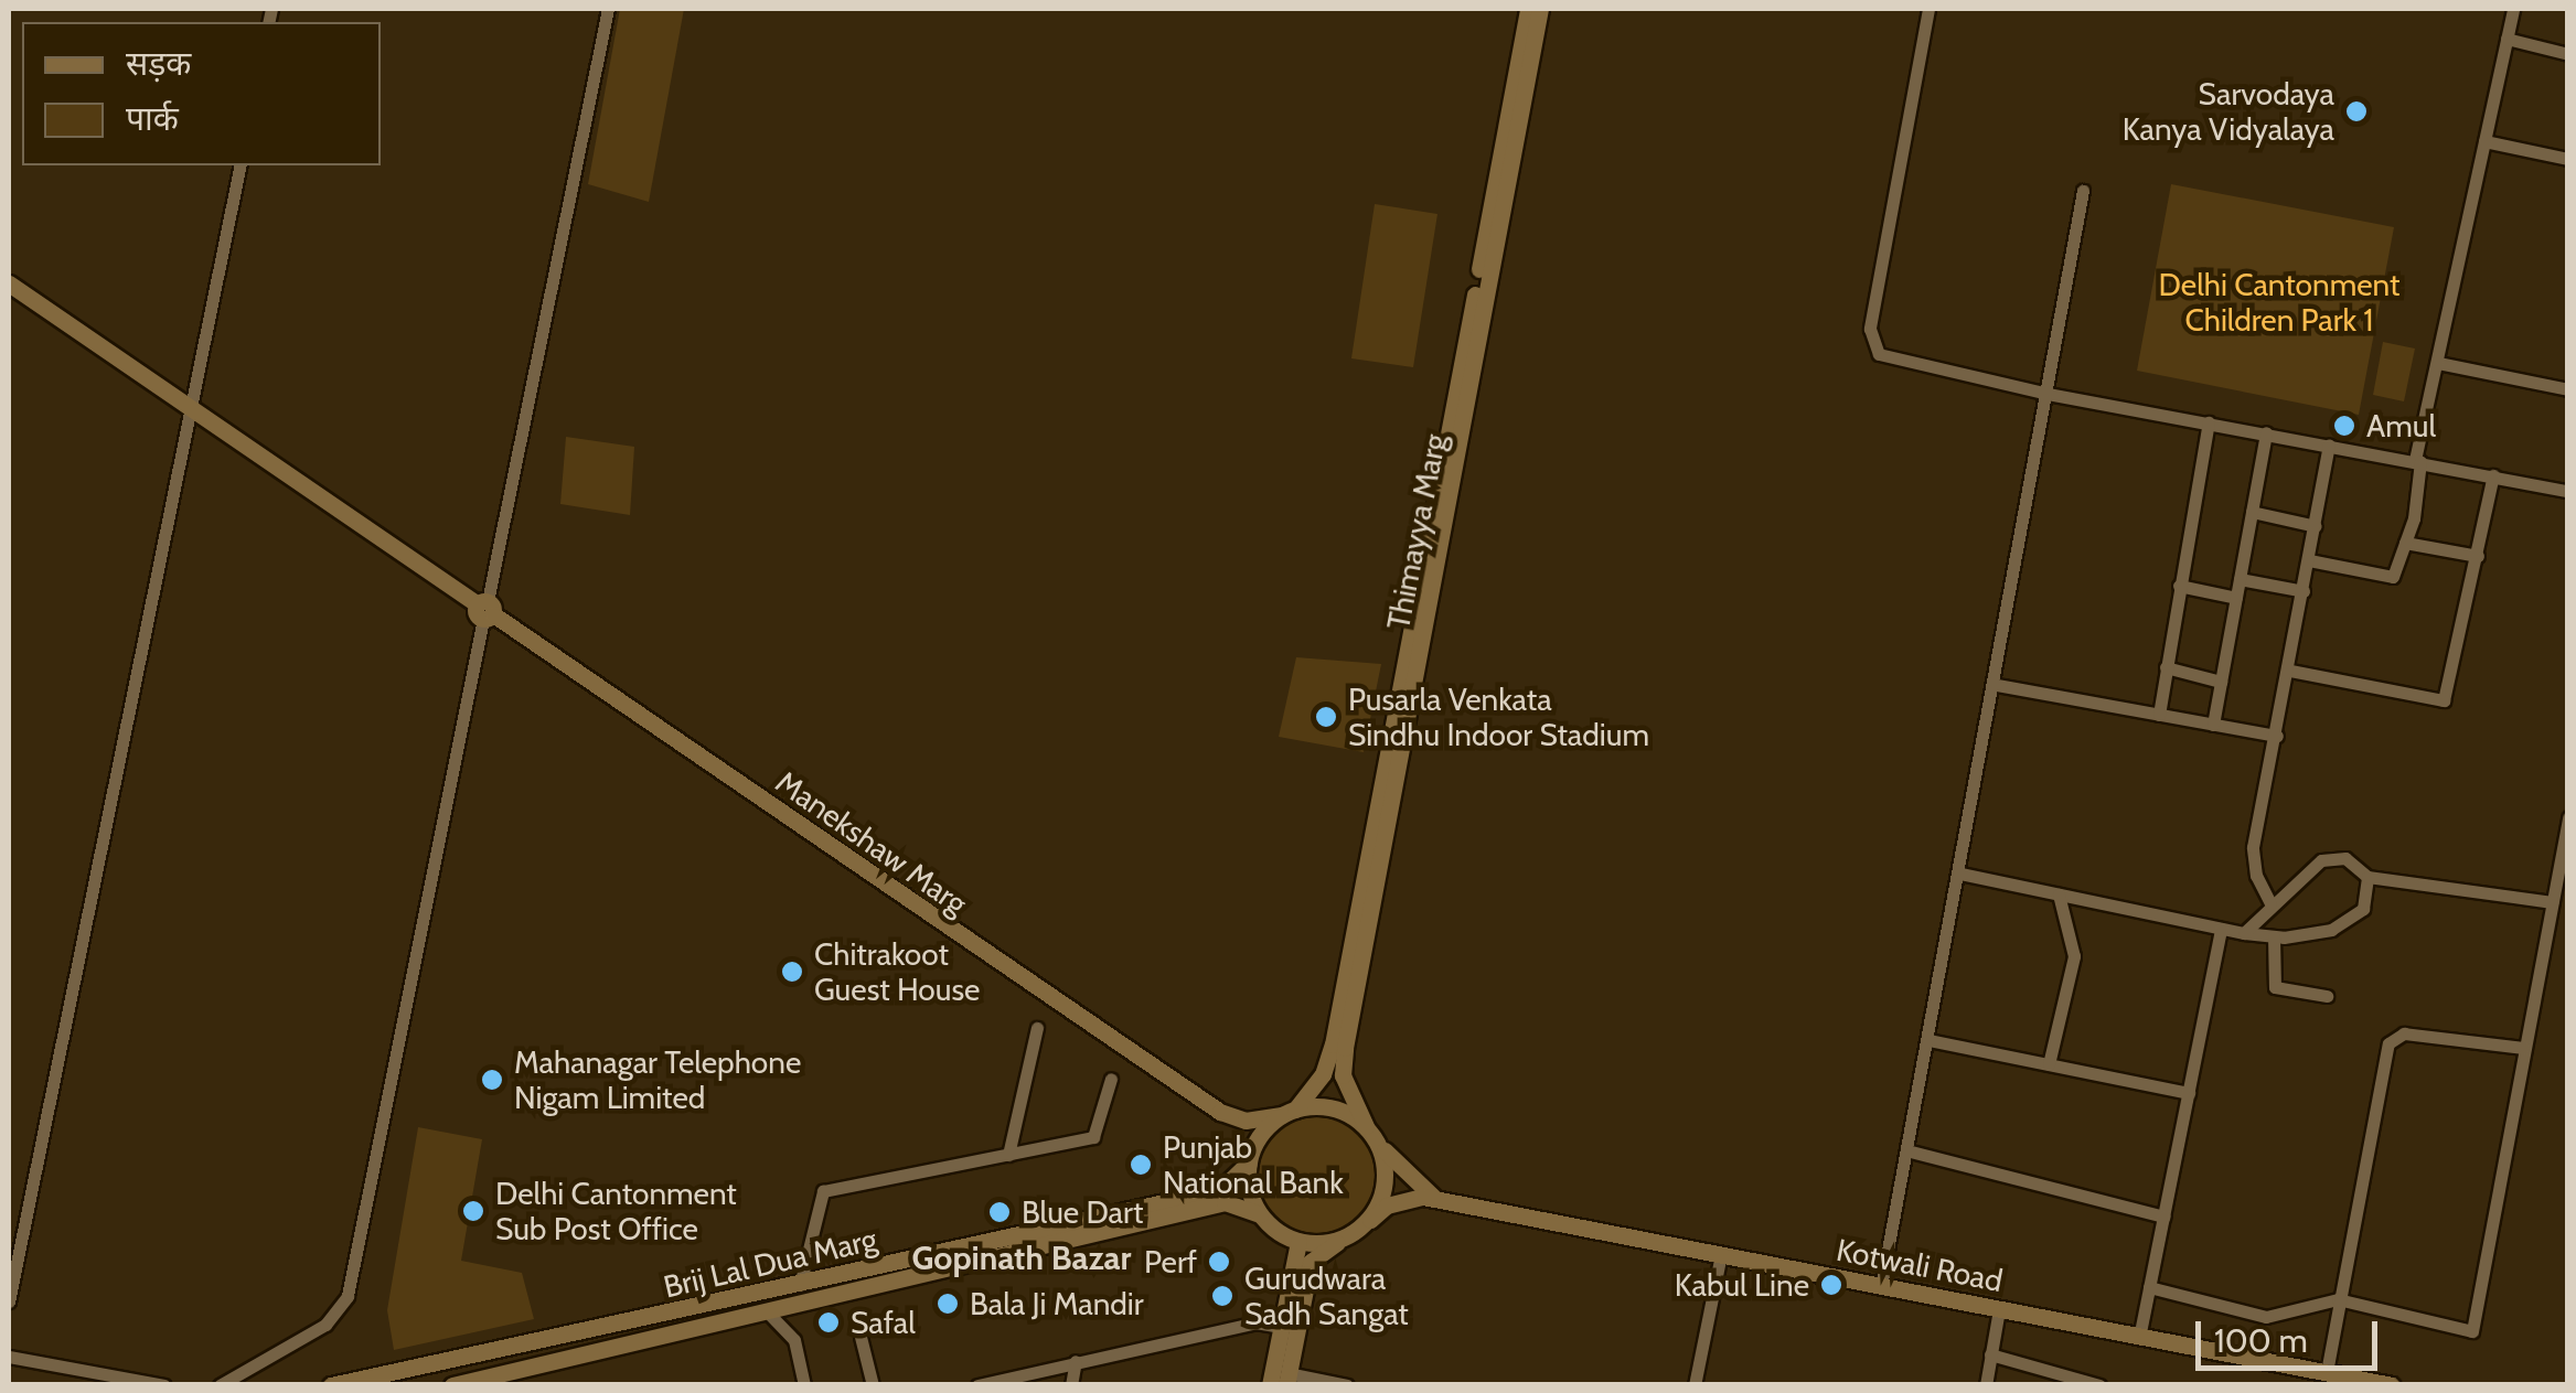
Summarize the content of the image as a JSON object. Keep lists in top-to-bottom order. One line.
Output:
{"streets":{"street":["Thimayya Marg","Manekshaw Marg","Brij Lal Dua Marg","Kotwali Road"]},"crossings":[["Thimayya Marg","Manekshaw Marg"]],"districts":["Gopinath Bazar"],"parks":["Delhi Cantonment Children Park 1"],"places":["Sarvodaya Kanya Vidyalaya","Amul","Pusarla Venkata Sindhu Indoor Stadium","Chitrakoot Guest House","Mahanagar Telephone Nigam Limited","Punjab National Bank","Delhi Cantonment Sub Post Office","Blue Dart","Perf","Kabul Line","Gurudwara Sadh Sangat","Bala Ji Mandir","Safal"],"legend":["सड़क","पार्क"],"scale_bar":"100 m"}
